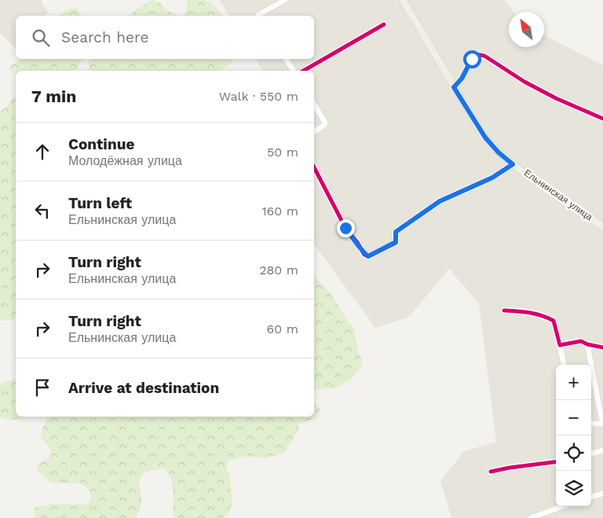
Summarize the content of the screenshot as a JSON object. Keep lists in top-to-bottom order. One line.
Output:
{"streets":{"main road":["Ельнинская улица"]},"north":"top left","page":{"search":"Search here","heading":["7 min","Walk · 550 m"],"list":[["Continue","Молодёжная улица","50 m"],["Turn left","Ельнинская улица","160 m"],["Turn right","Ельнинская улица","280 m"],["Turn right","Ельнинская улица","60 m"],"Arrive at destination"],"map_buttons":["+","−"]}}
